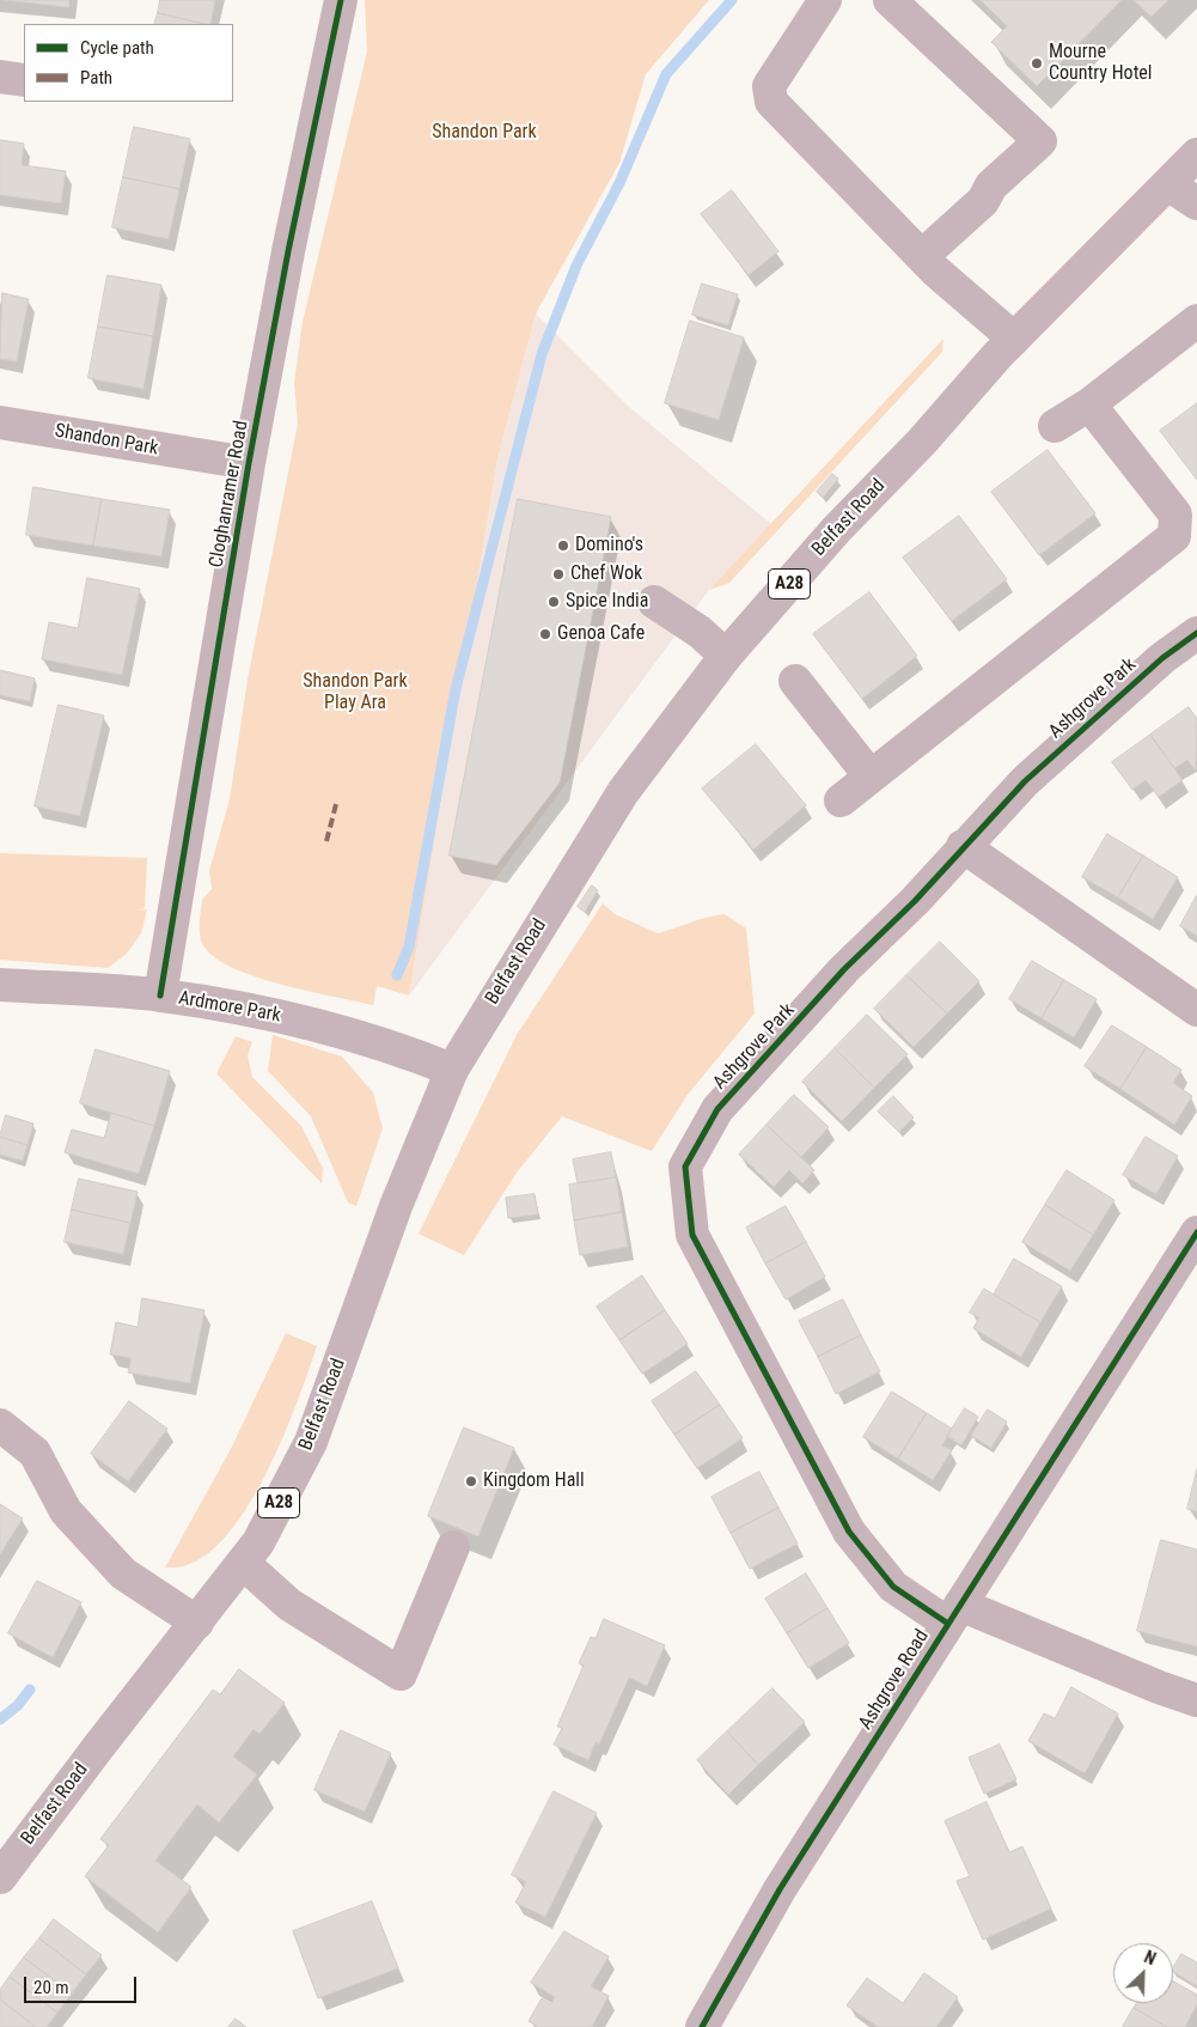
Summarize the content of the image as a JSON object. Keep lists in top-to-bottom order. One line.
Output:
{"streets":{"highway":["Belfast Road","A28"],"street":["Shandon Park","Cloghanramer Road","Ashgrove Park","Ardmore Park","Ashgrove Road"]},"crossings":[["Shandon Park","Cloghanramer Road"],["Cloghanramer Road","Ardmore Park"],["Belfast Road","Ardmore Park"],["Ashgrove Park","Ashgrove Road"]],"parks":["Shandon Park","Shandon Park Play Ara"],"places":["Mourne Country Hotel","Domino's","Chef Wok","Spice India","Genoa Cafe","Kingdom Hall"],"legend":["Cycle path","Path"],"scale_bar":"20 m","north":"top right"}
